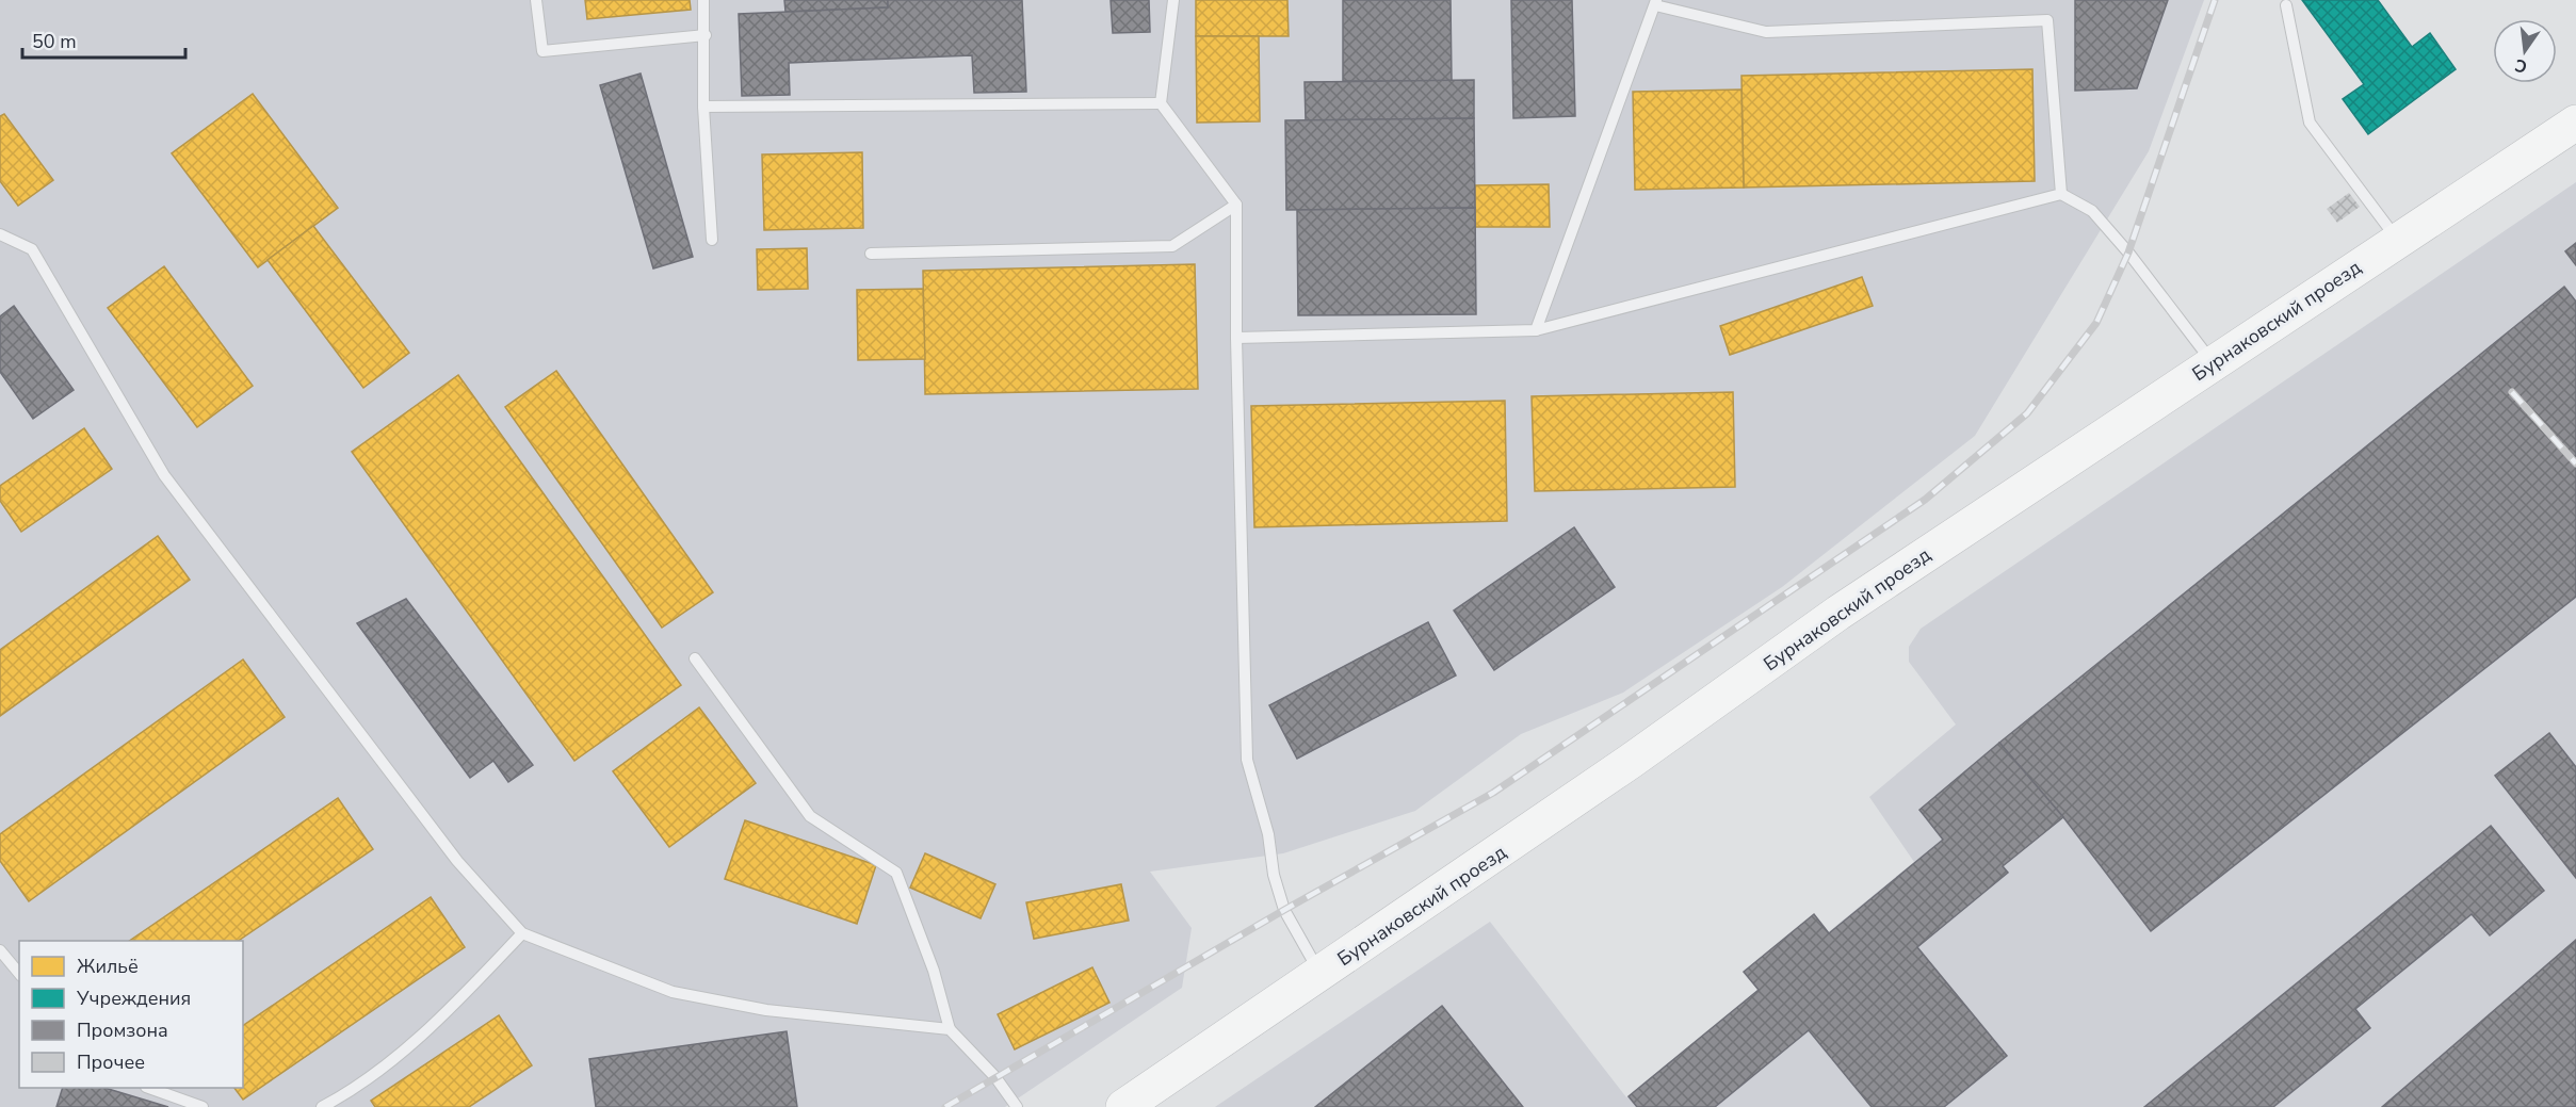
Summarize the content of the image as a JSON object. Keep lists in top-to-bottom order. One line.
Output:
{"streets":{"main road":["Бурнаковский проезд"]},"legend":["Жильё","Учреждения","Промзона","Прочее"],"scale_bar":"50 m","north":"bottom"}
